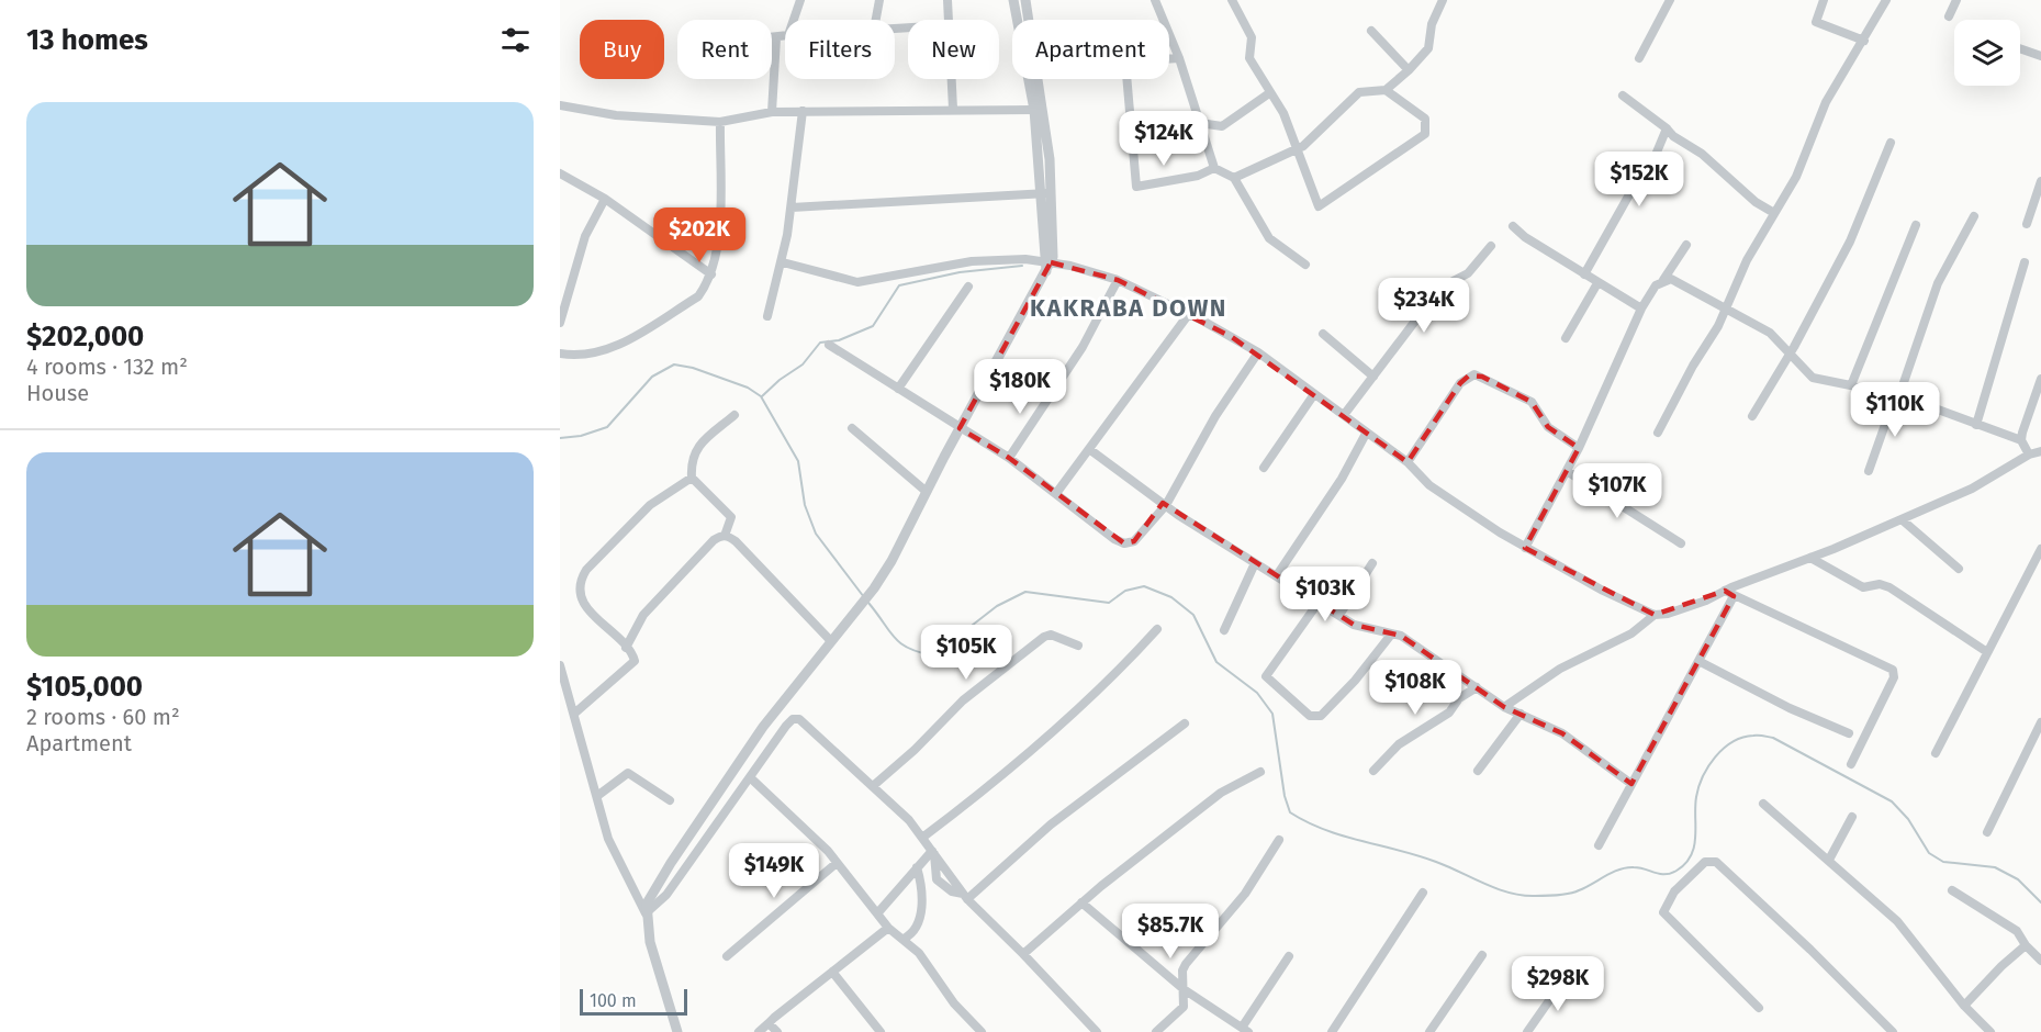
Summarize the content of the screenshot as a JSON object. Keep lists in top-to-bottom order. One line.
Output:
{"districts":["KAKRABA DOWN"],"scale_bar":"100 m","page":{"heading":"13 homes","chip":["Buy","Rent","Filters","New","Apartment"],"list":[{"name":"$202,000","note":"4 rooms · 132 m² · House"},{"name":"$105,000","note":"2 rooms · 60 m² · Apartment"}],"price":["$124K","$152K","$202K","$234K","$180K","$110K","$107K","$103K","$105K","$108K","$149K","$85.7K","$298K"],"scale":"100 m"}}
